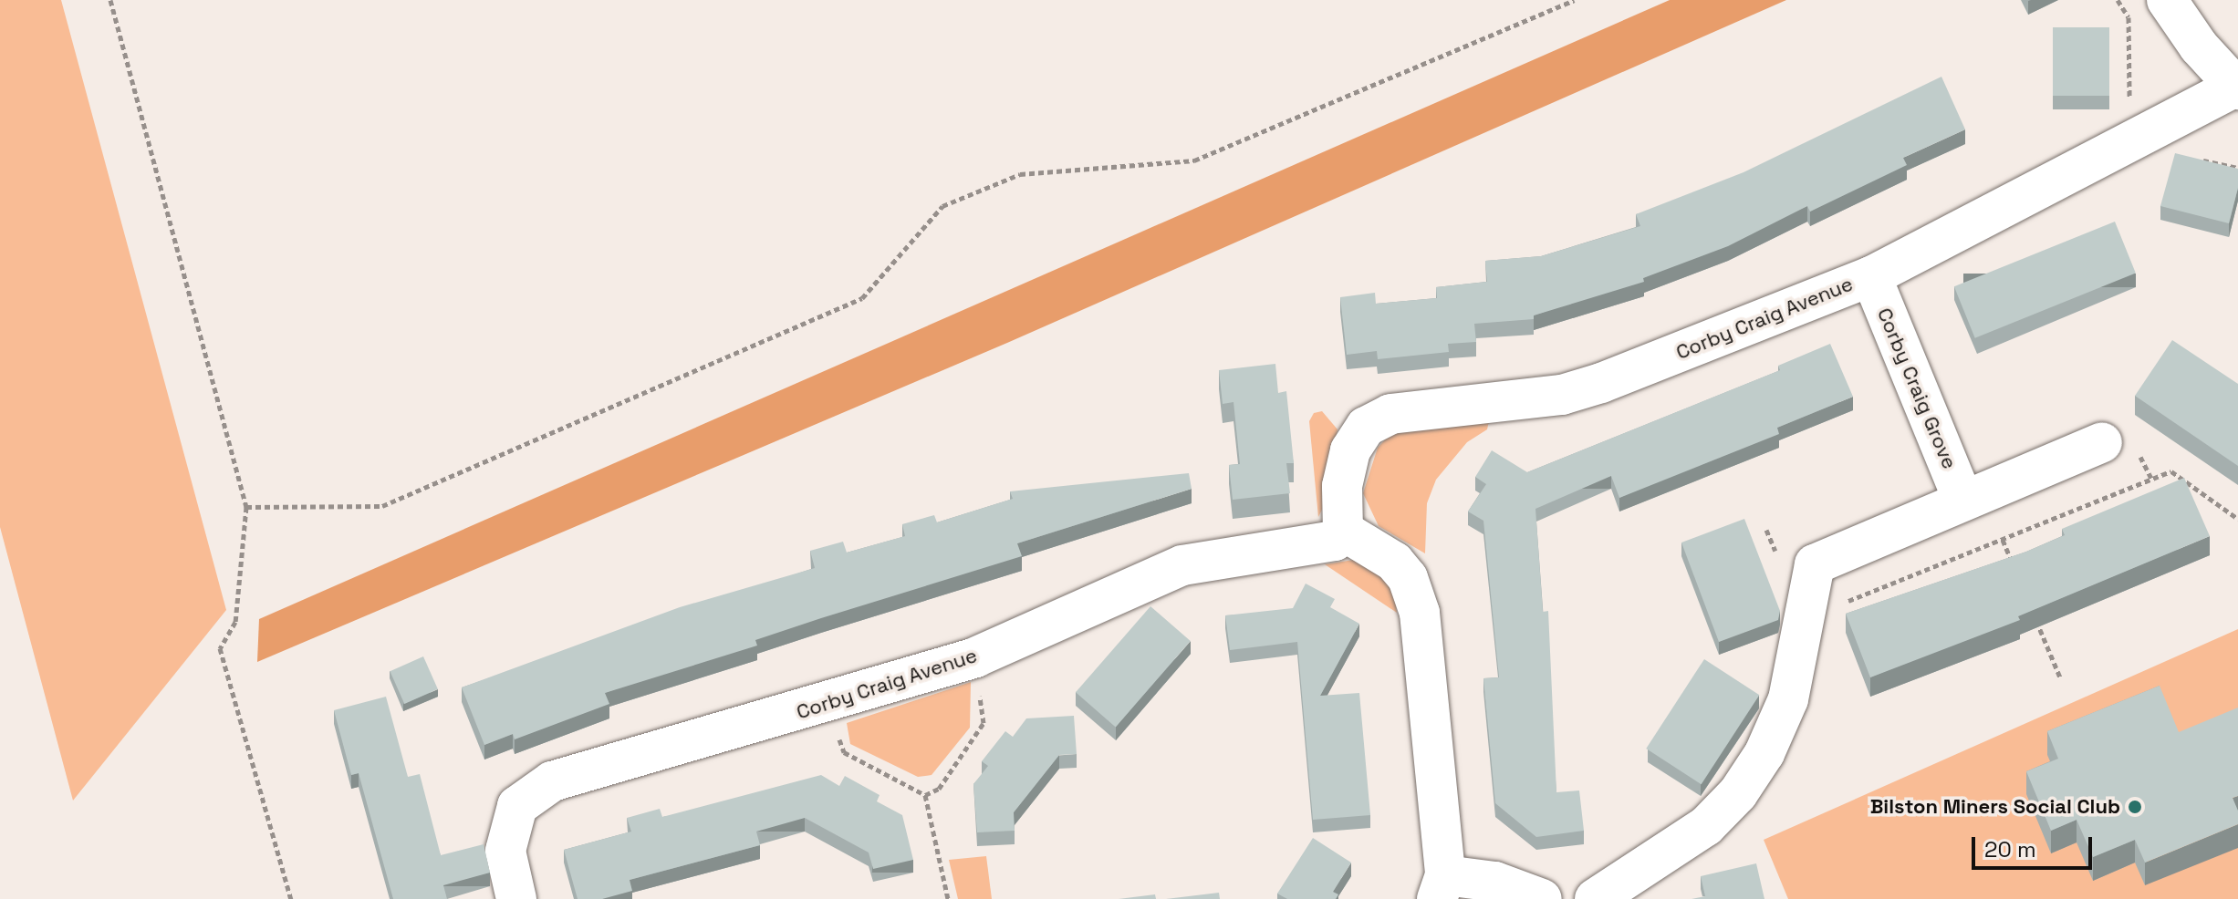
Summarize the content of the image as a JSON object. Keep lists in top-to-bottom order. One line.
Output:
{"streets":{"street":["Corby Craig Avenue","Corby Craig Grove"]},"crossings":[["Corby Craig Avenue","Corby Craig Grove"]],"places":["Bilston Miners Social Club"],"scale_bar":"20 m"}
